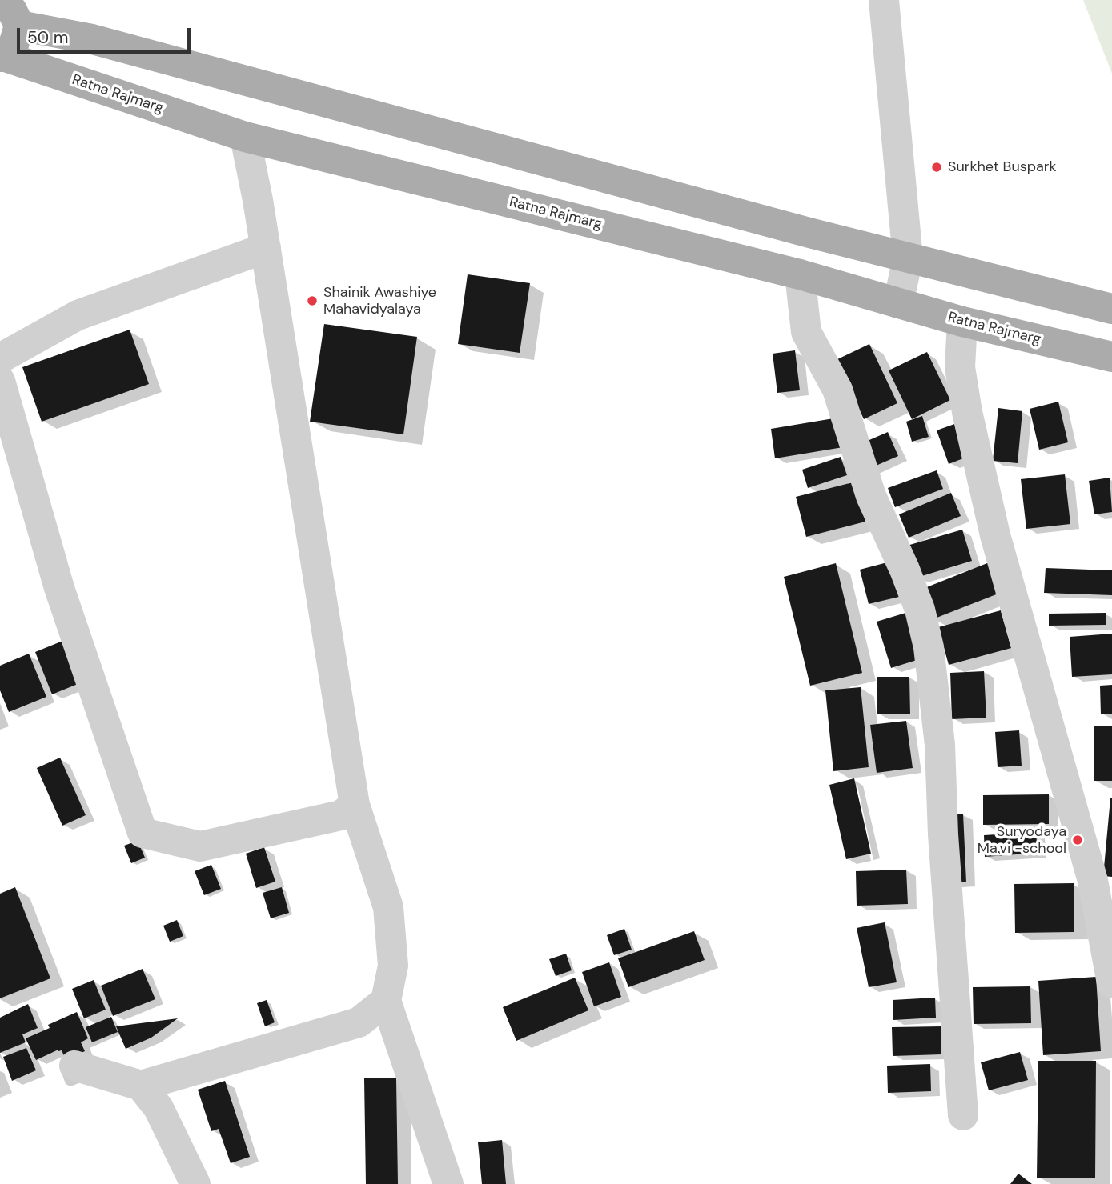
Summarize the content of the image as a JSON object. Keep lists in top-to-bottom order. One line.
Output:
{"streets":{"main road":["Ratna Rajmarg"]},"places":["Surkhet Buspark","Shainik Awashiye Mahavidyalaya","Suryodaya Ma.vi -school"],"scale_bar":"50 m"}
